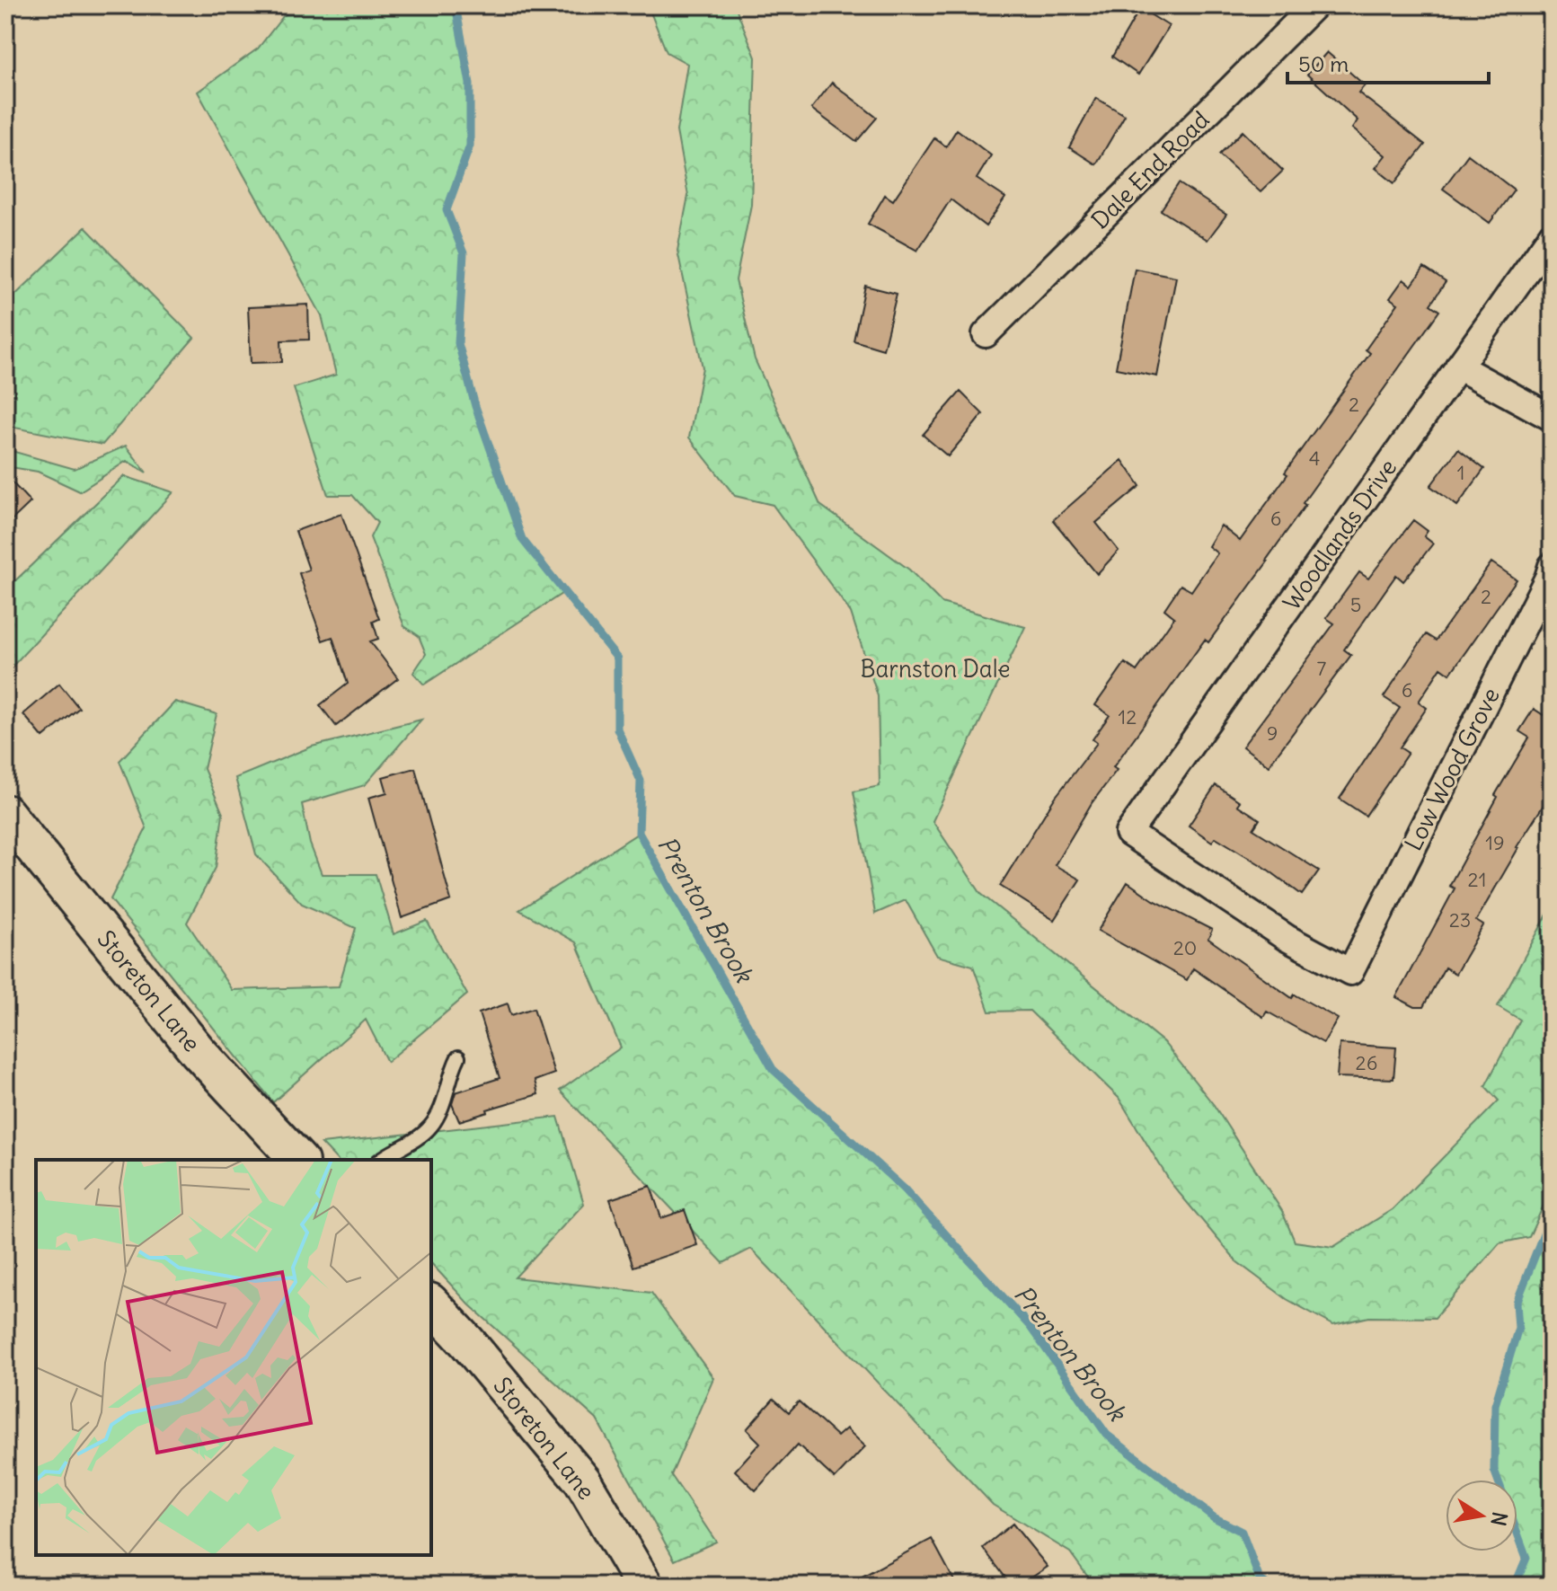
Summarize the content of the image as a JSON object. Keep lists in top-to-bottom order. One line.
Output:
{"streets":{"street":["Dale End Road","Woodlands Drive","Low Wood Grove","Storeton Lane"]},"crossings":[["Woodlands Drive","Low Wood Grove"]],"water":["Prenton Brook"],"parks":["Barnston Dale"],"house_numbers":["2","4","1","6","2","5","7","6","12","9","19","21","23","20","26"],"scale_bar":"50 m","north":"right"}
